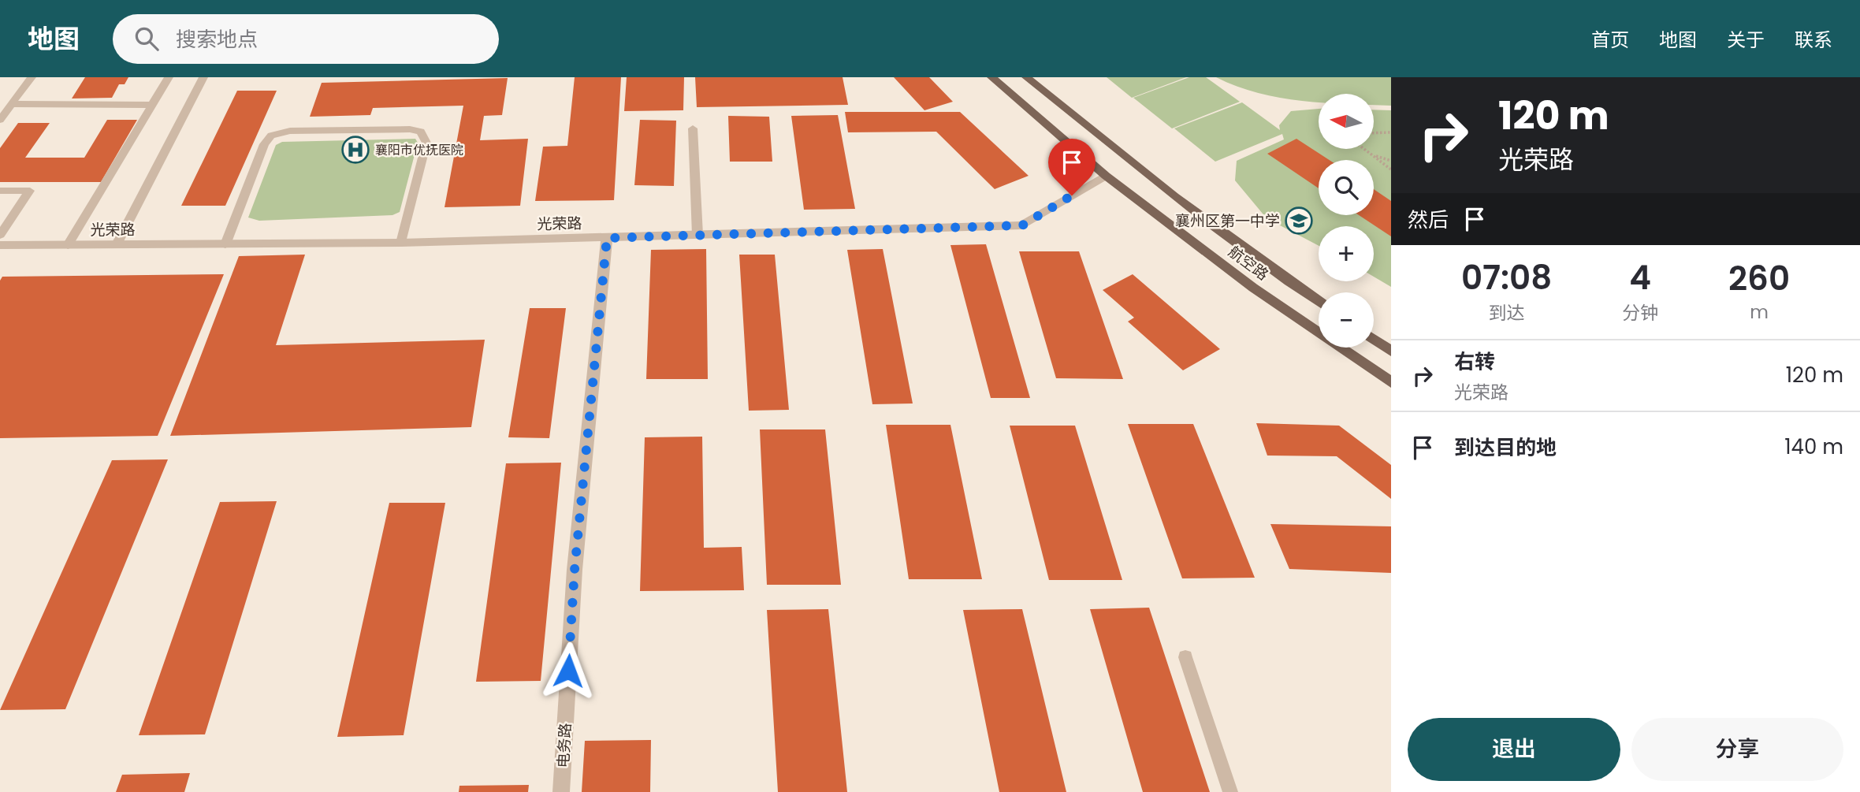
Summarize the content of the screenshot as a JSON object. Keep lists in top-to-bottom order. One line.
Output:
{"streets":{"main road":["航空路"],"street":["光荣路","电务路"]},"crossings":[["光荣路","航空路"],["光荣路","电务路"]],"places":{"hospital":["襄阳市优抚医院"],"school or university":["襄州区第一中学"]},"north":"left","page":{"header":"地图","search":"搜索地点","nav":["首页","地图","关于","联系"],"turn":["120 m","光荣路"],"map_buttons":["+","−"],"then":"然后","eta":["07:08","到达","4","分钟","260","m"],"list":[{"name":"右转","note":"光荣路","value":"120 m"},{"name":"到达目的地","value":"140 m"}],"buttons":["退出","分享"]}}
